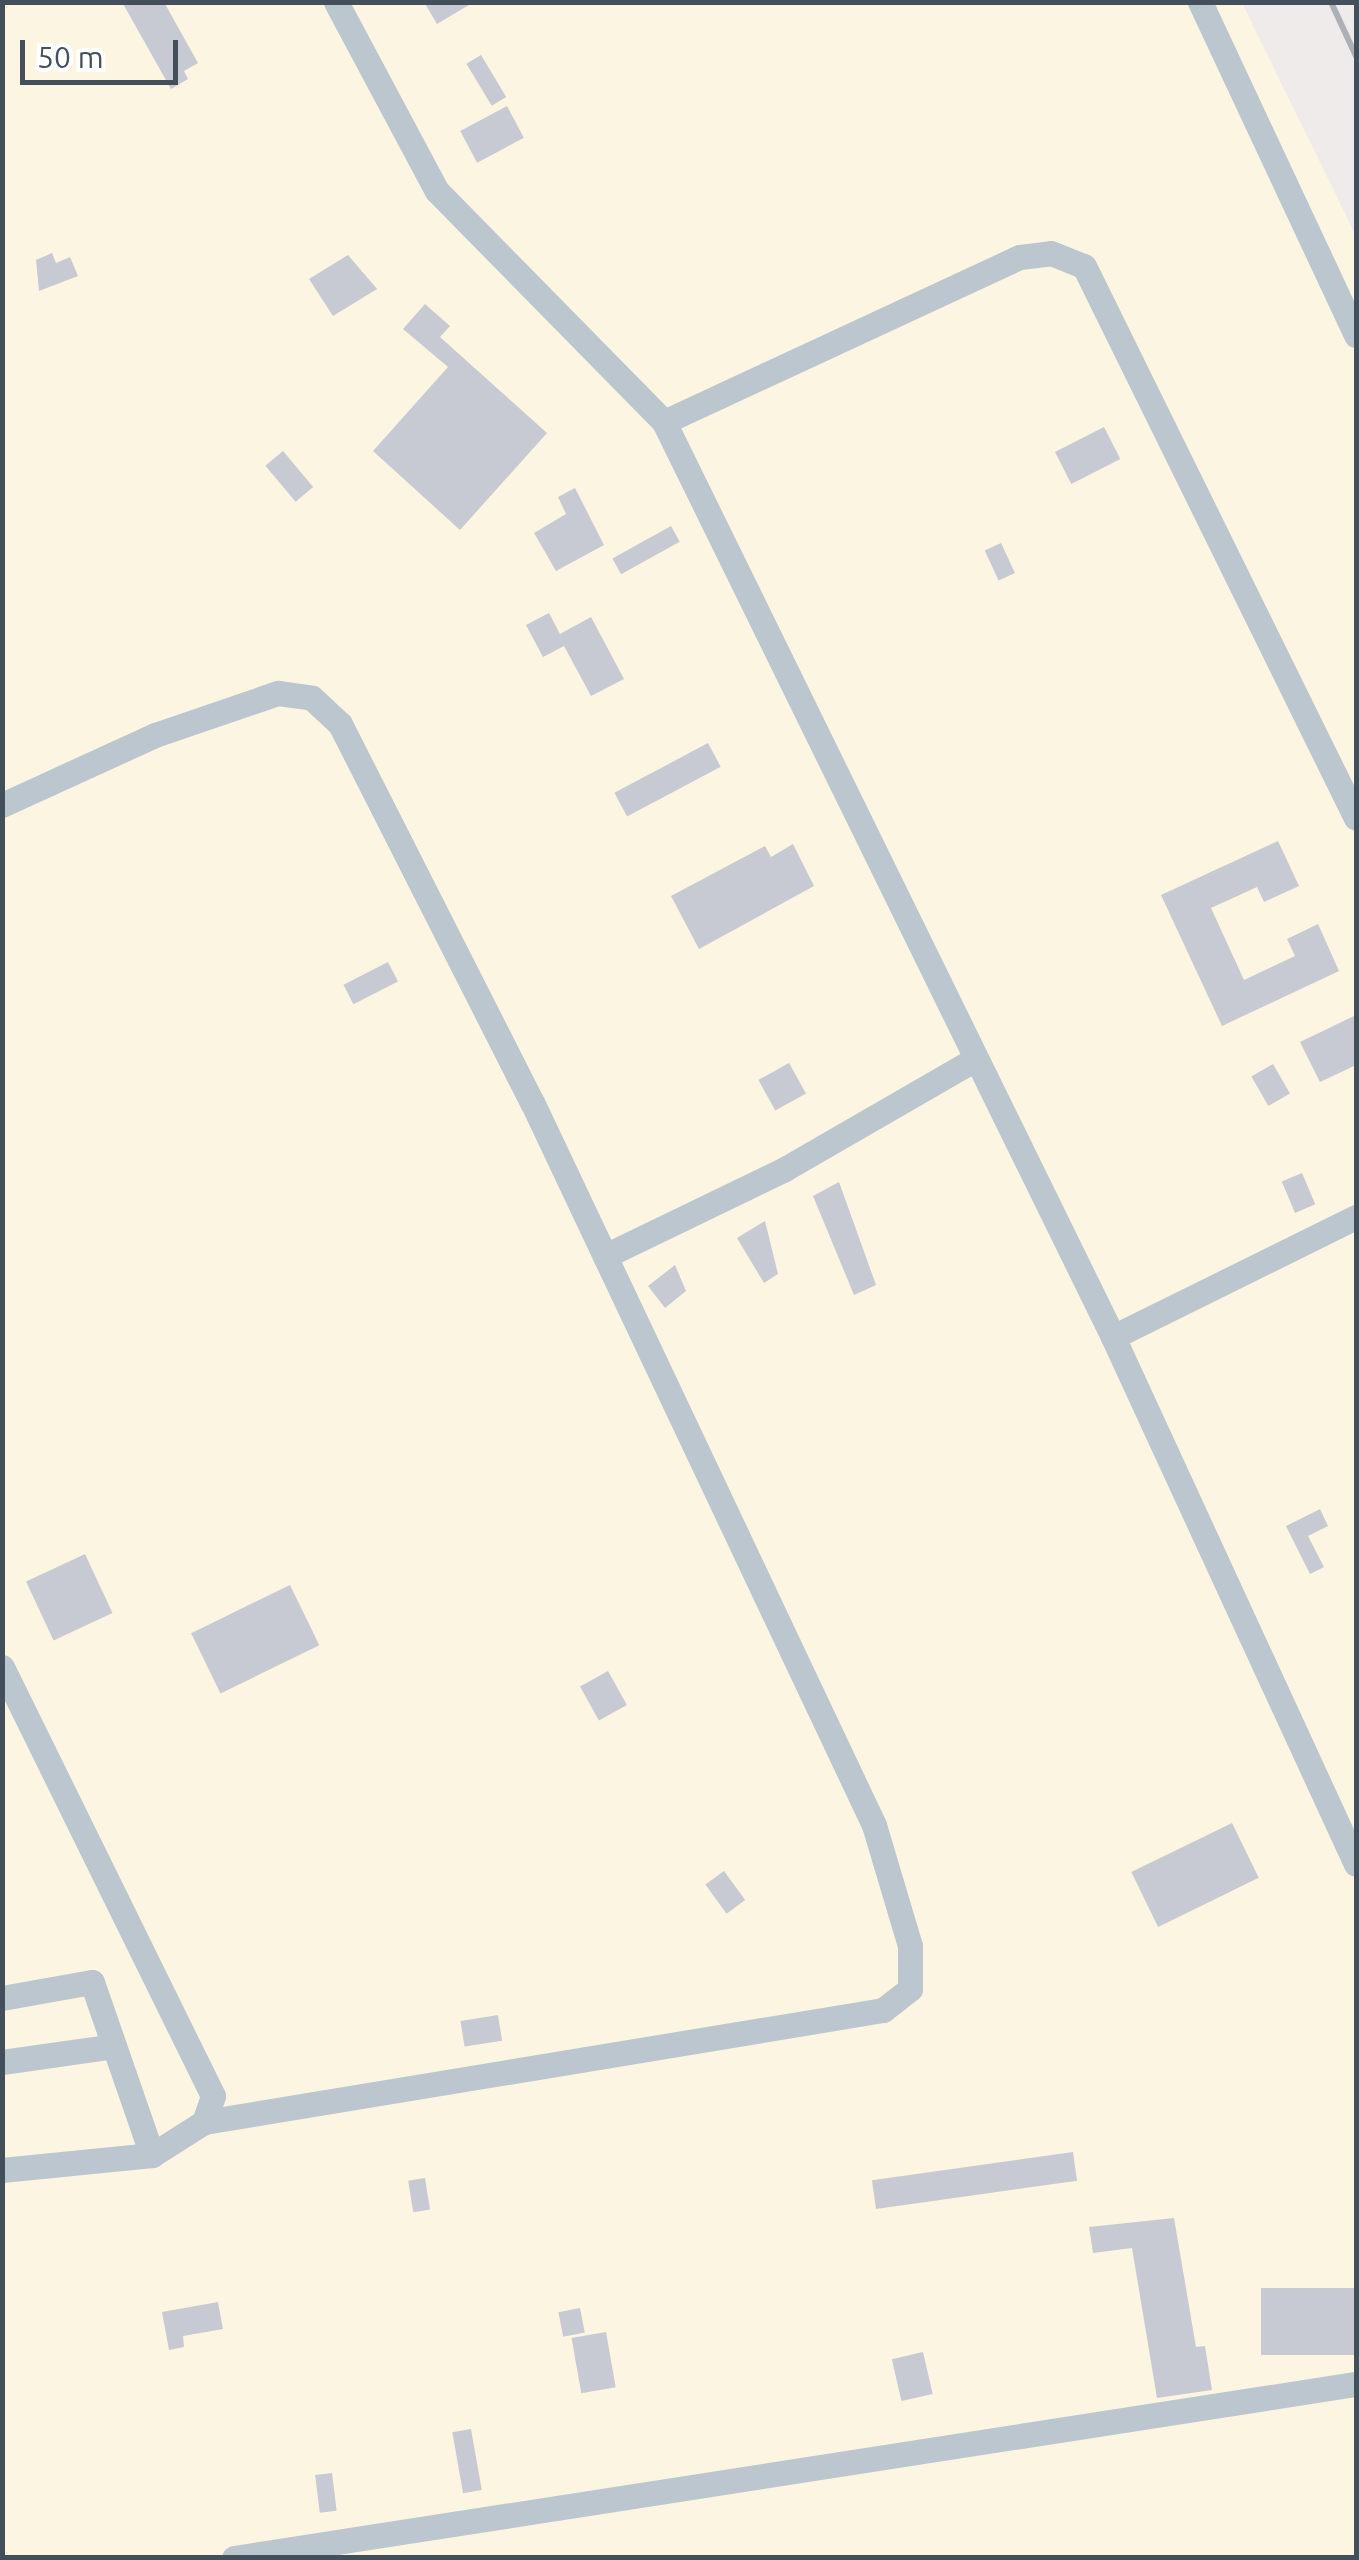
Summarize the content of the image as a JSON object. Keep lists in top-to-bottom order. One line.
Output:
{"scale_bar":"50 m"}
